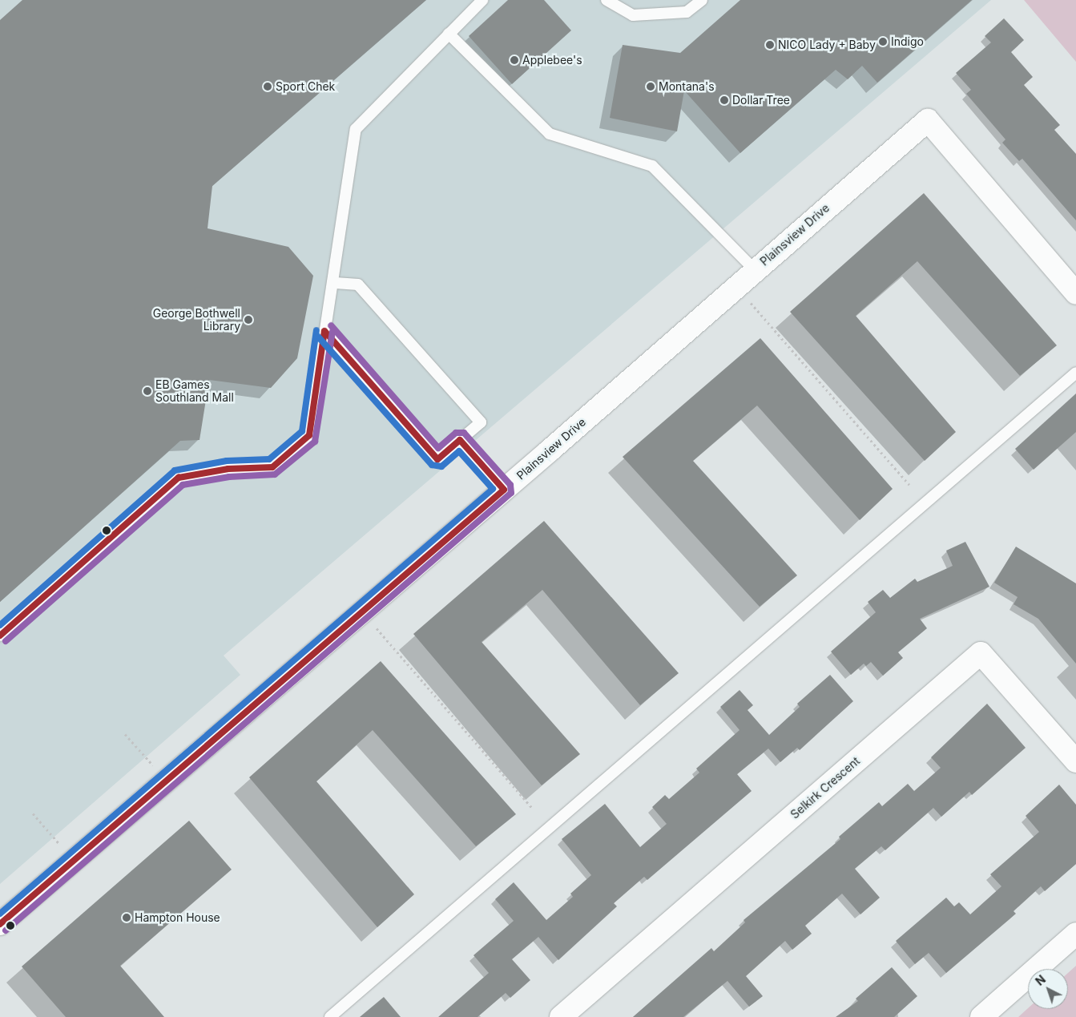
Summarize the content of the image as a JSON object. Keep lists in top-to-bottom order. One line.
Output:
{"streets":{"street":["Plainsview Drive","Selkirk Crescent"]},"places":["Indigo","NICO Lady + Baby","Applebee's","Sport Chek","Montana's","Dollar Tree","George Bothwell Library","EB Games Southland Mall","Hampton House"],"north":"top left"}
